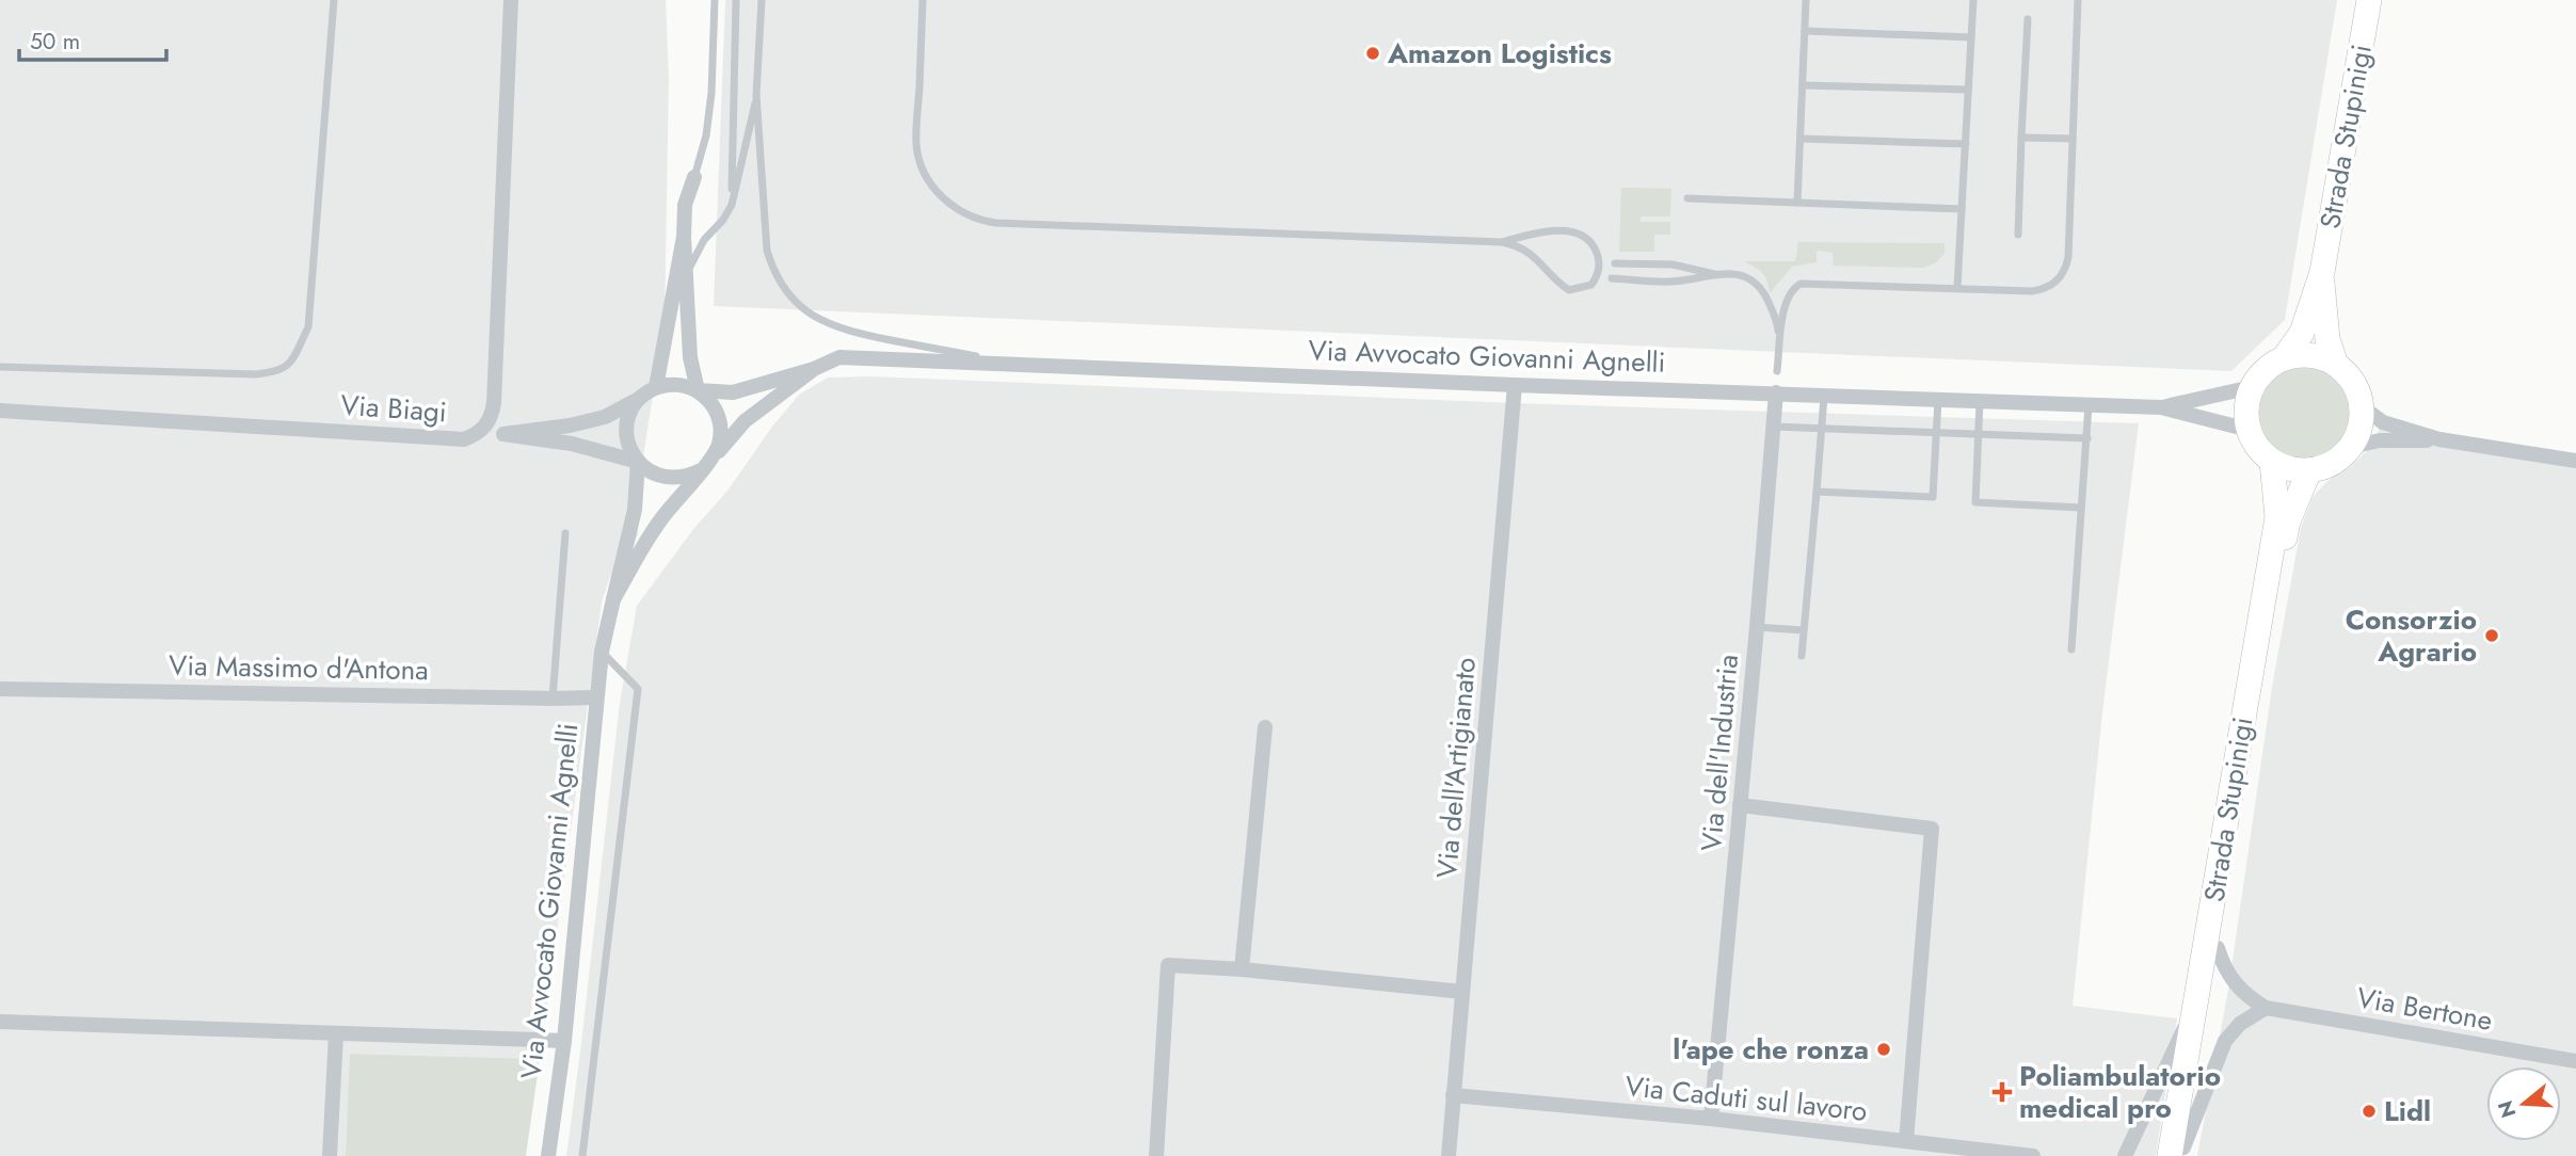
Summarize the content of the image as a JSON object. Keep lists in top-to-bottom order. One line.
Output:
{"streets":{"main road":["Strada Stupinigi"],"street":["Via Avvocato Giovanni Agnelli","Via Biagi","Via Massimo d'Antona","Via dell'Industria","Via dell'Artigianato","Via Bertone","Via Caduti sul lavoro"]},"crossings":[["Strada Stupinigi","Via Avvocato Giovanni Agnelli"],["Strada Stupinigi","Via Bertone"],["Via Avvocato Giovanni Agnelli","Via Massimo d'Antona"],["Via Avvocato Giovanni Agnelli","Via dell'Industria"],["Via Avvocato Giovanni Agnelli","Via dell'Artigianato"],["Via dell'Industria","Via Caduti sul lavoro"],["Via dell'Artigianato","Via Caduti sul lavoro"]],"places":{"other":["Amazon Logistics","Consorzio Agrario","l'ape che ronza","Lidl"],"health":["Poliambulatorio medical pro"]},"scale_bar":"50 m","north":"left"}
